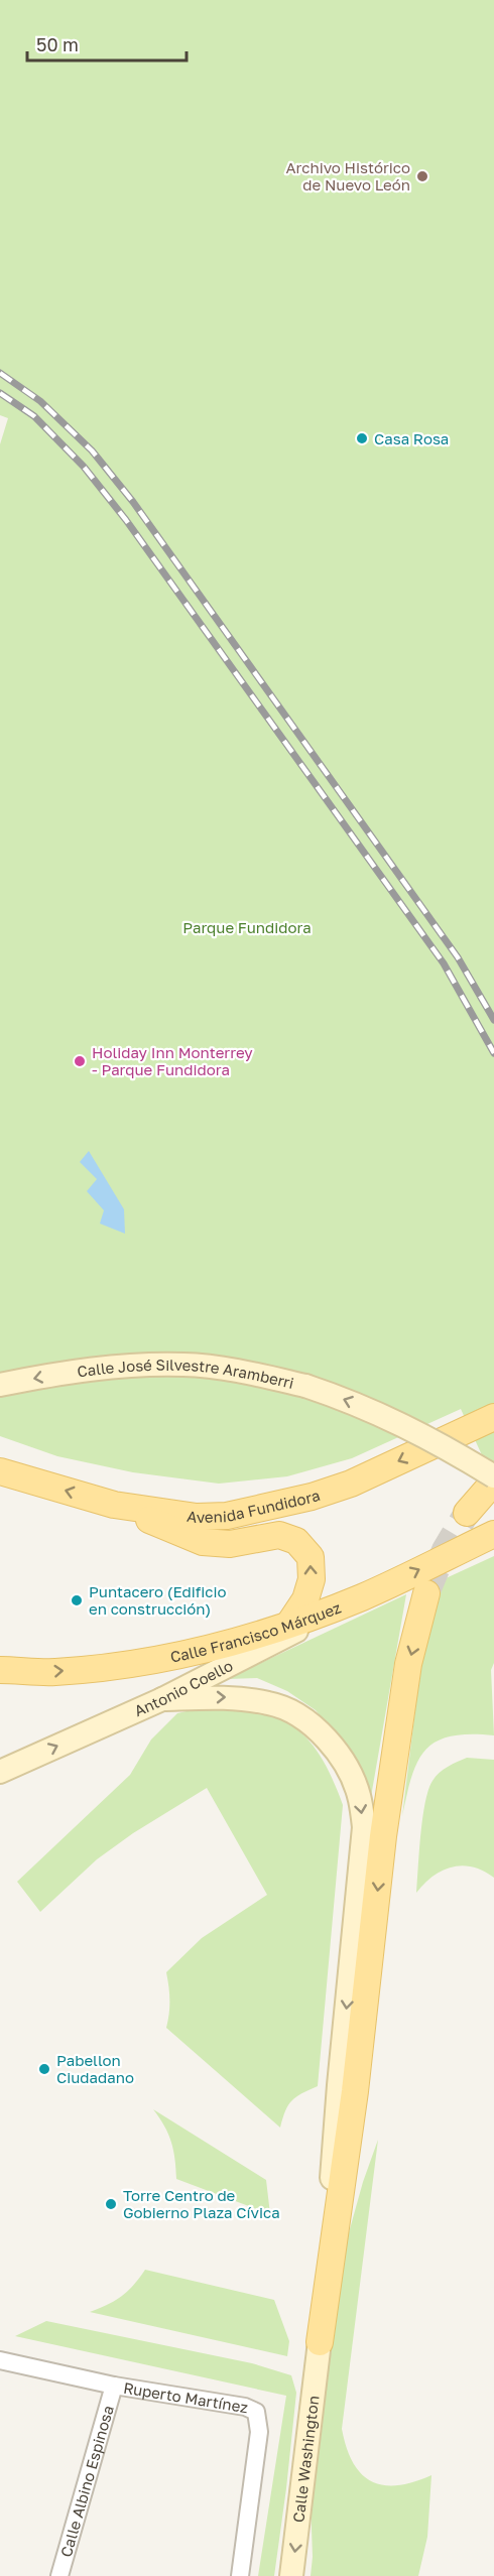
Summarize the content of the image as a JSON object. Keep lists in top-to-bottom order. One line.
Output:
{"streets":{"main road":["Avenida Fundidora","Calle Francisco Márquez"],"street":["Calle José Silvestre Aramberri","Antonio Coello","Ruperto Martínez","Calle Washington","Calle Albino Espinosa"]},"crossings":[["Calle Francisco Márquez","Antonio Coello"],["Antonio Coello","Calle Washington"],["Ruperto Martínez","Calle Albino Espinosa"]],"one_way":["Calle José Silvestre Aramberri","Avenida Fundidora","Calle Francisco Márquez","Antonio Coello","Calle Washington"],"parks":["Parque Fundidora"],"places":["Archivo Histórico de Nuevo León","Casa Rosa","Holiday Inn Monterrey - Parque Fundidora","Puntacero (Edificio en construcción)","Pabellon Ciudadano","Torre Centro de Gobierno Plaza Cívica"],"scale_bar":"50 m"}
